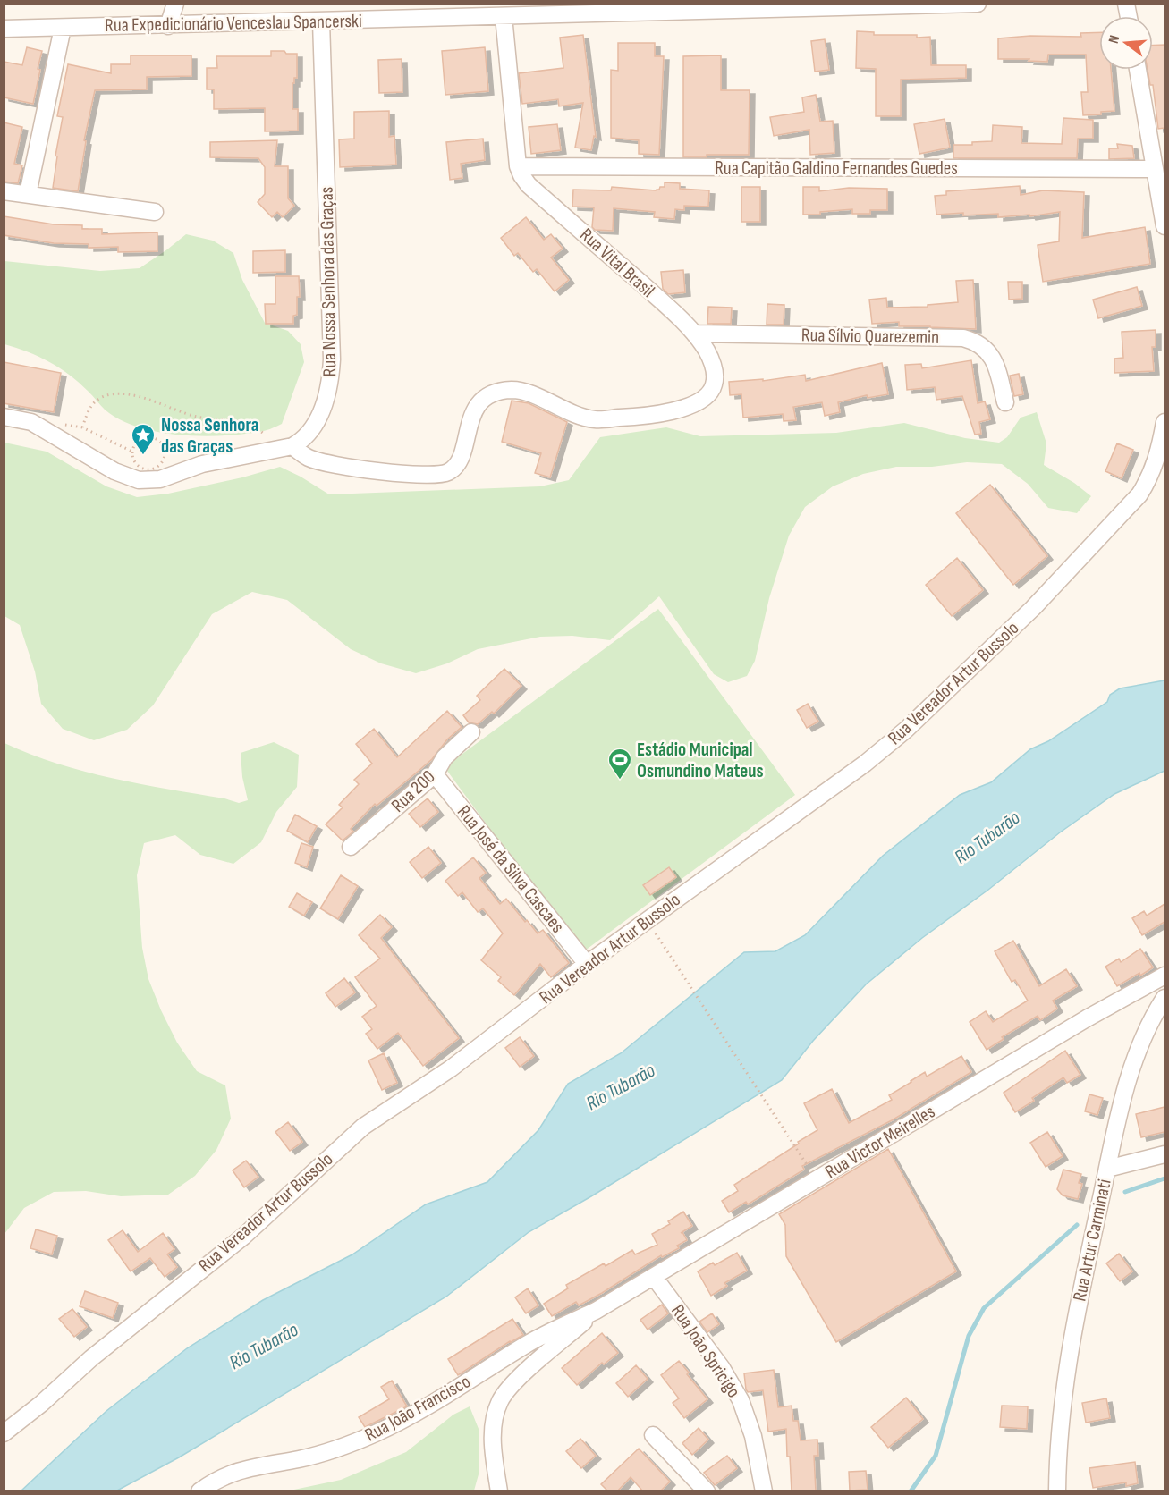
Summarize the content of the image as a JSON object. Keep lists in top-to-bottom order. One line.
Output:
{"streets":{"street":["Rua Expedicionário Venceslau Spancerski","Rua Capitão Galdino Fernandes Guedes","Rua Vital Brasil","Rua Nossa Senhora das Graças","Rua Sílvio Quarezemin","Rua Vereador Artur Bussolo","Rua 200","Rua José da Silva Cascaes","Rua Victor Meirelles","Rua Artur Carminati","Rua João Spricigo","Rua João Francisco"]},"crossings":[["Rua Expedicionário Venceslau Spancerski","Rua Vital Brasil"],["Rua Expedicionário Venceslau Spancerski","Rua Nossa Senhora das Graças"],["Rua Capitão Galdino Fernandes Guedes","Rua Vital Brasil"],["Rua Vital Brasil","Rua Nossa Senhora das Graças"],["Rua Vital Brasil","Rua Sílvio Quarezemin"],["Rua Vereador Artur Bussolo","Rua José da Silva Cascaes"],["Rua 200","Rua José da Silva Cascaes"],["Rua Victor Meirelles","Rua João Spricigo"],["Rua Victor Meirelles","Rua João Francisco"]],"water":["Rio Tubarão"],"places":{"place":["Nossa Senhora das Graças"],"sports":["Estádio Municipal Osmundino Mateus"]},"north":"left"}
